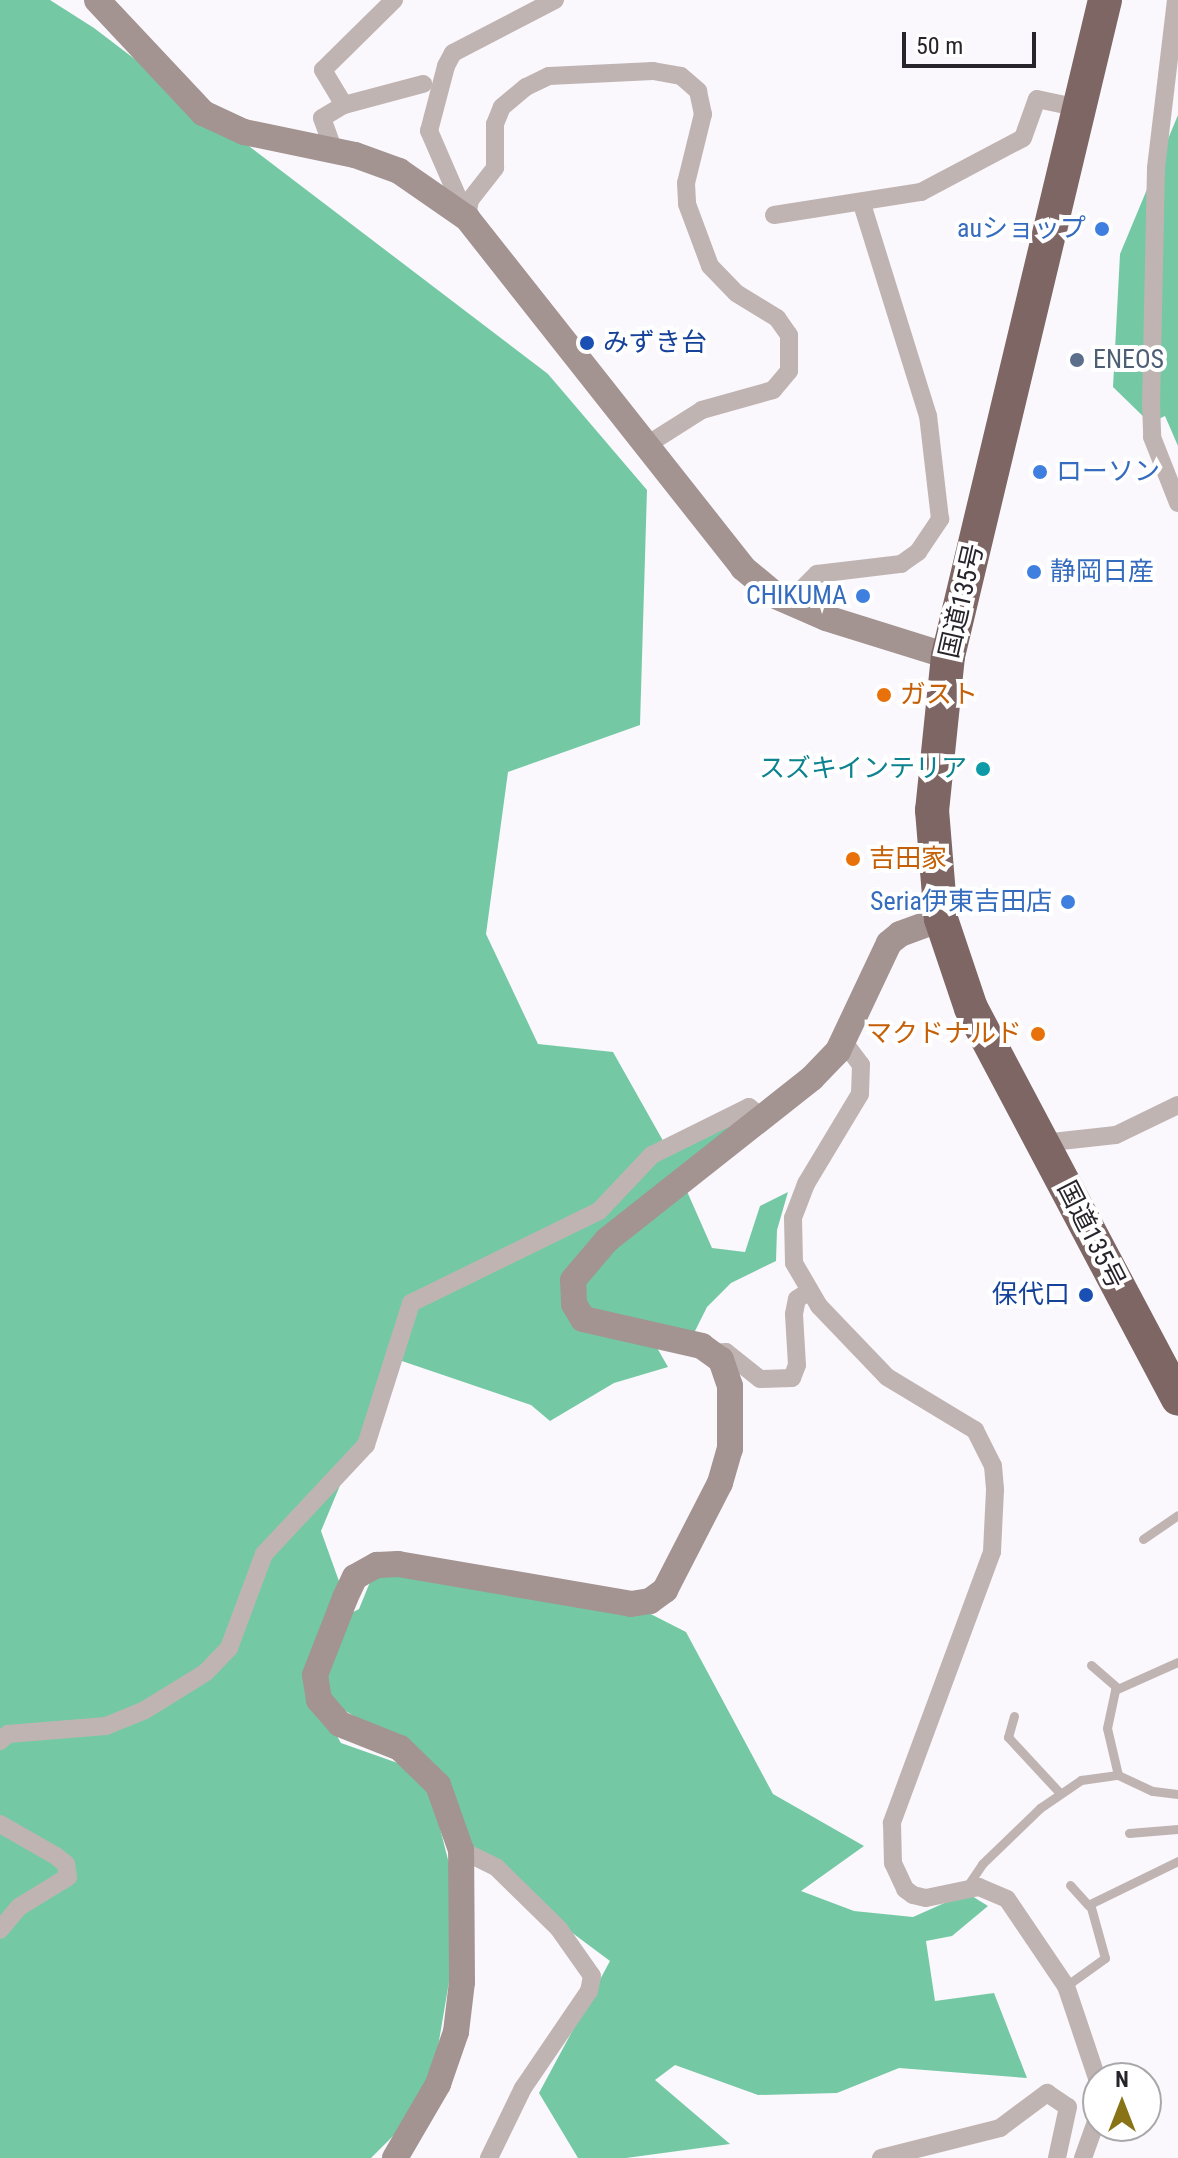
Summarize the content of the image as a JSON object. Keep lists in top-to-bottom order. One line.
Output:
{"streets":{"highway":["国道135号"]},"places":["auショップ","みずき台","ENEOS","ローソン","静岡日産","CHIKUMA","ガスト","スズキインテリア","吉田家","Seria伊東吉田店","マクドナルド","保代口"],"scale_bar":"50 m","north":"top"}
